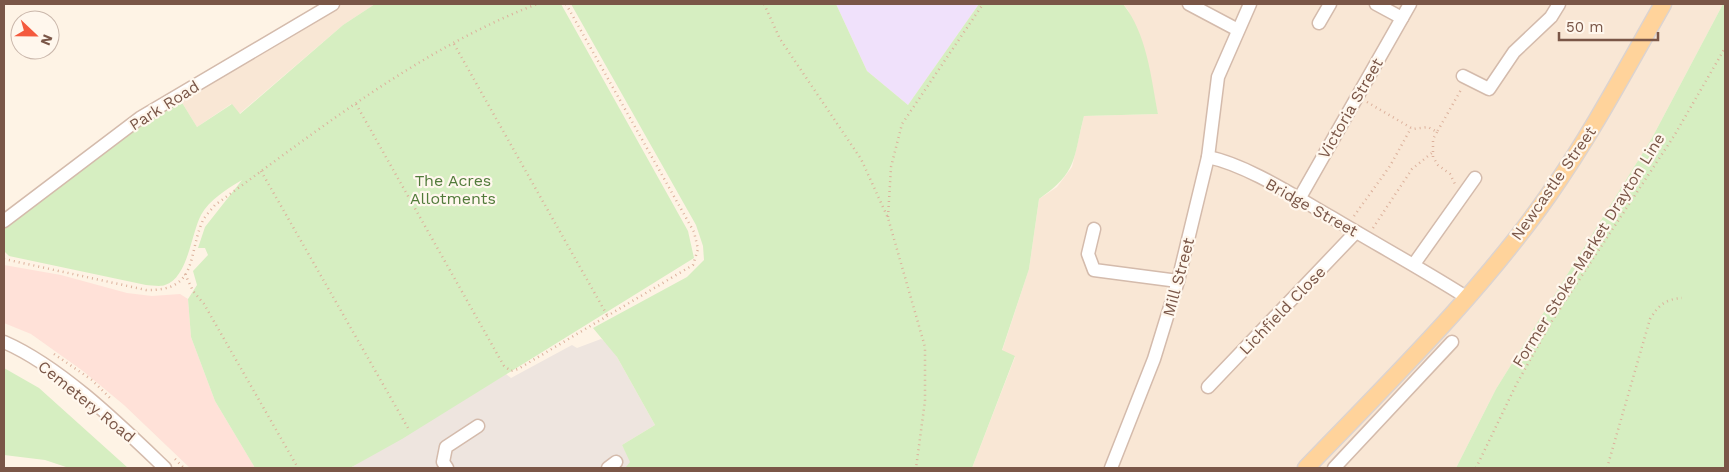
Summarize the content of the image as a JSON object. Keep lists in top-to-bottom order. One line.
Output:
{"streets":{"main road":["Newcastle Street"],"street":["Park Road","Victoria Street","Bridge Street","Mill Street","Lichfield Close","Cemetery Road"],"path":["Former Stoke-Market Drayton Line"]},"crossings":[["Victoria Street","Bridge Street"],["Newcastle Street","Bridge Street"],["Bridge Street","Mill Street"],["Bridge Street","Lichfield Close"]],"parks":["The Acres Allotments"],"scale_bar":"50 m","north":"right"}
